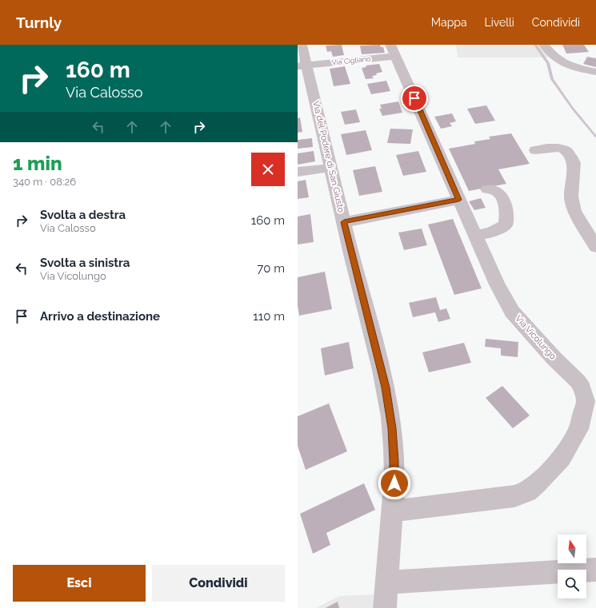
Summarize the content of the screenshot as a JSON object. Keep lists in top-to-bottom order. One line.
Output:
{"streets":{"street":["Via Cigliano","Via del Podere di San Giusto","Via Vicolungo"]},"crossings":[["Via Cigliano","Via del Podere di San Giusto"],["Via Cigliano","Via Vicolungo"],["Via del Podere di San Giusto","Via Vicolungo"]],"north":"top","page":{"header":"Turnly","nav":["Mappa","Livelli","Condividi"],"turn":["160 m","Via Calosso"],"heading":["1 min","340 m · 08:26"],"list":[{"name":"Svolta a destra","note":"Via Calosso","value":"160 m"},{"name":"Svolta a sinistra","note":"Via Vicolungo","value":"70 m"},{"name":"Arrivo a destinazione","value":"110 m"}],"buttons":["Esci","Condividi"]}}
